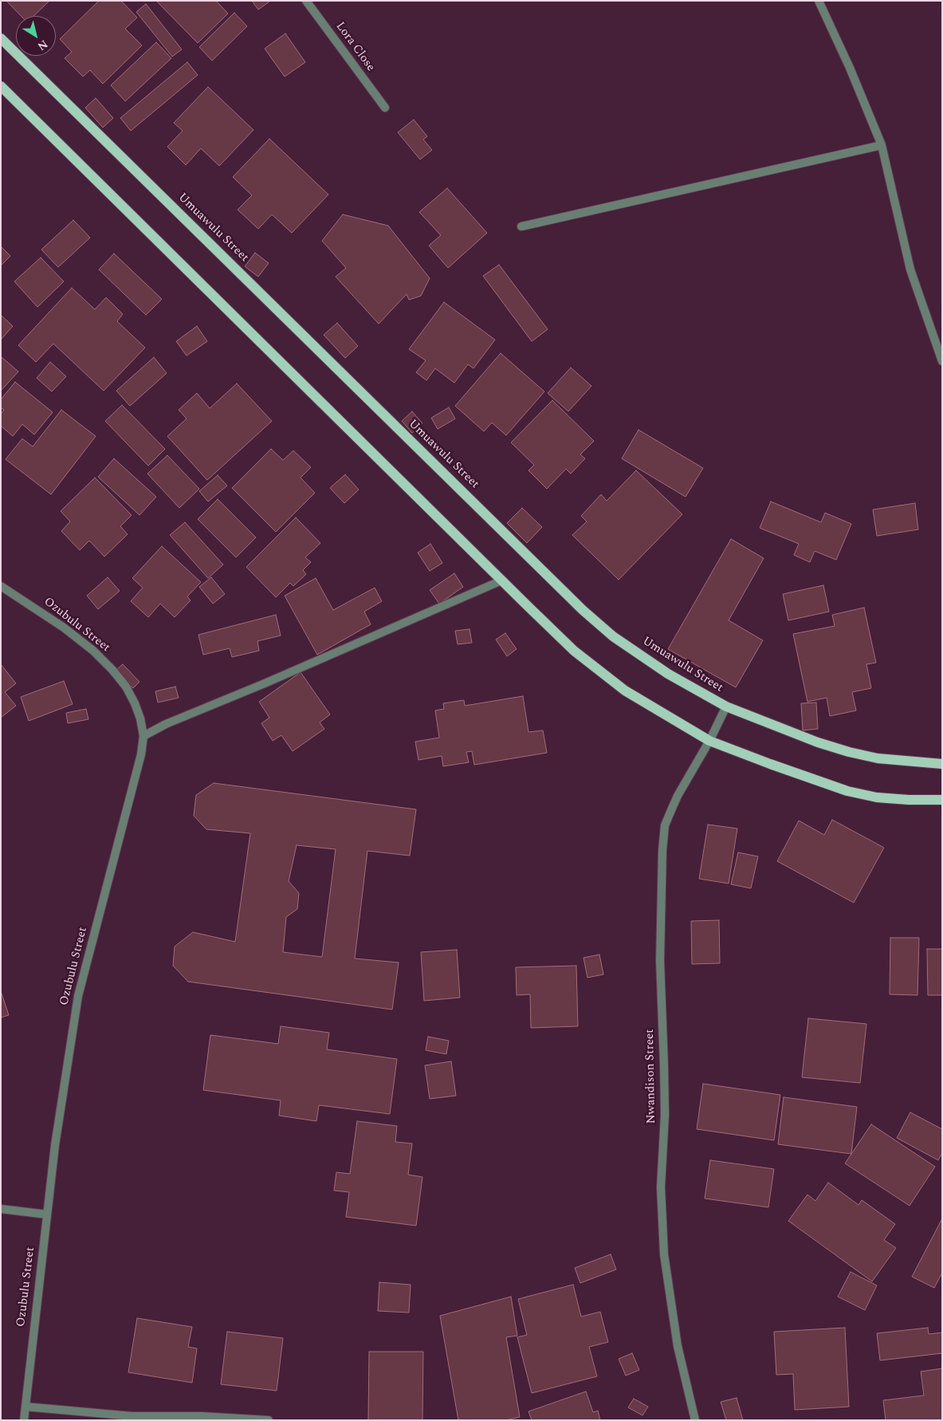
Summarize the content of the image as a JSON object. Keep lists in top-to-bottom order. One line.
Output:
{"streets":{"main road":["Umuawulu Street"],"street":["Lora Close","Ozubulu Street","Nwandison Street"]},"crossings":[["Umuawulu Street","Nwandison Street"]],"north":"bottom right"}
